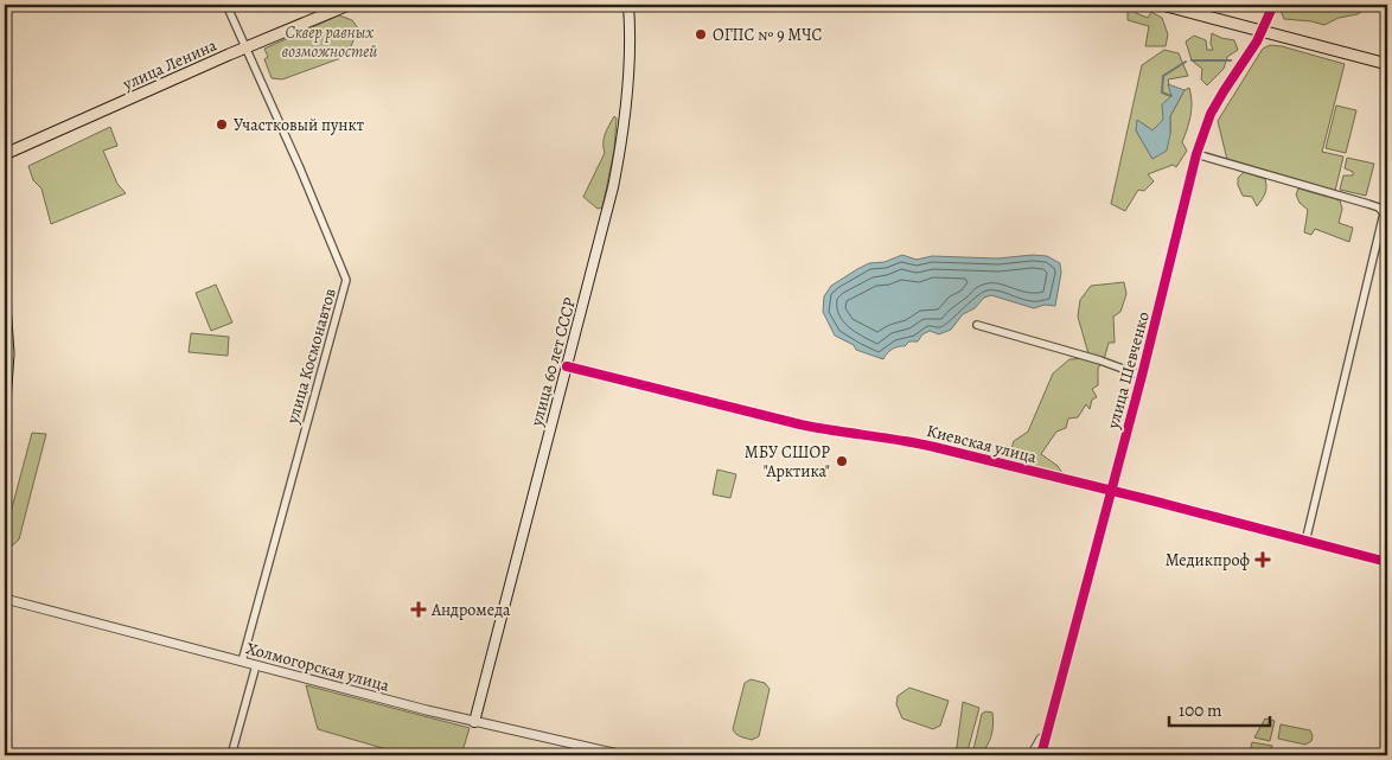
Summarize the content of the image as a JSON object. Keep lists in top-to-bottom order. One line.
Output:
{"streets":{"main road":["улица Ленина","улица 60 лет СССР"],"street":["улица Космонавтов","улица Шевченко","Киевская улица","Холмогорская улица"]},"crossings":[["улица Ленина","улица Космонавтов"],["улица Космонавтов","Холмогорская улица"],["улица 60 лет СССР","Киевская улица"],["улица 60 лет СССР","Холмогорская улица"],["улица Шевченко","Киевская улица"]],"parks":["Сквер равных возможностей"],"places":{"other":["ОГПС № 9 МЧС","Участковый пункт","МБУ СШОР \"Арктика\""],"health":["Медикпроф","Андромеда"]},"scale_bar":"100 m"}
